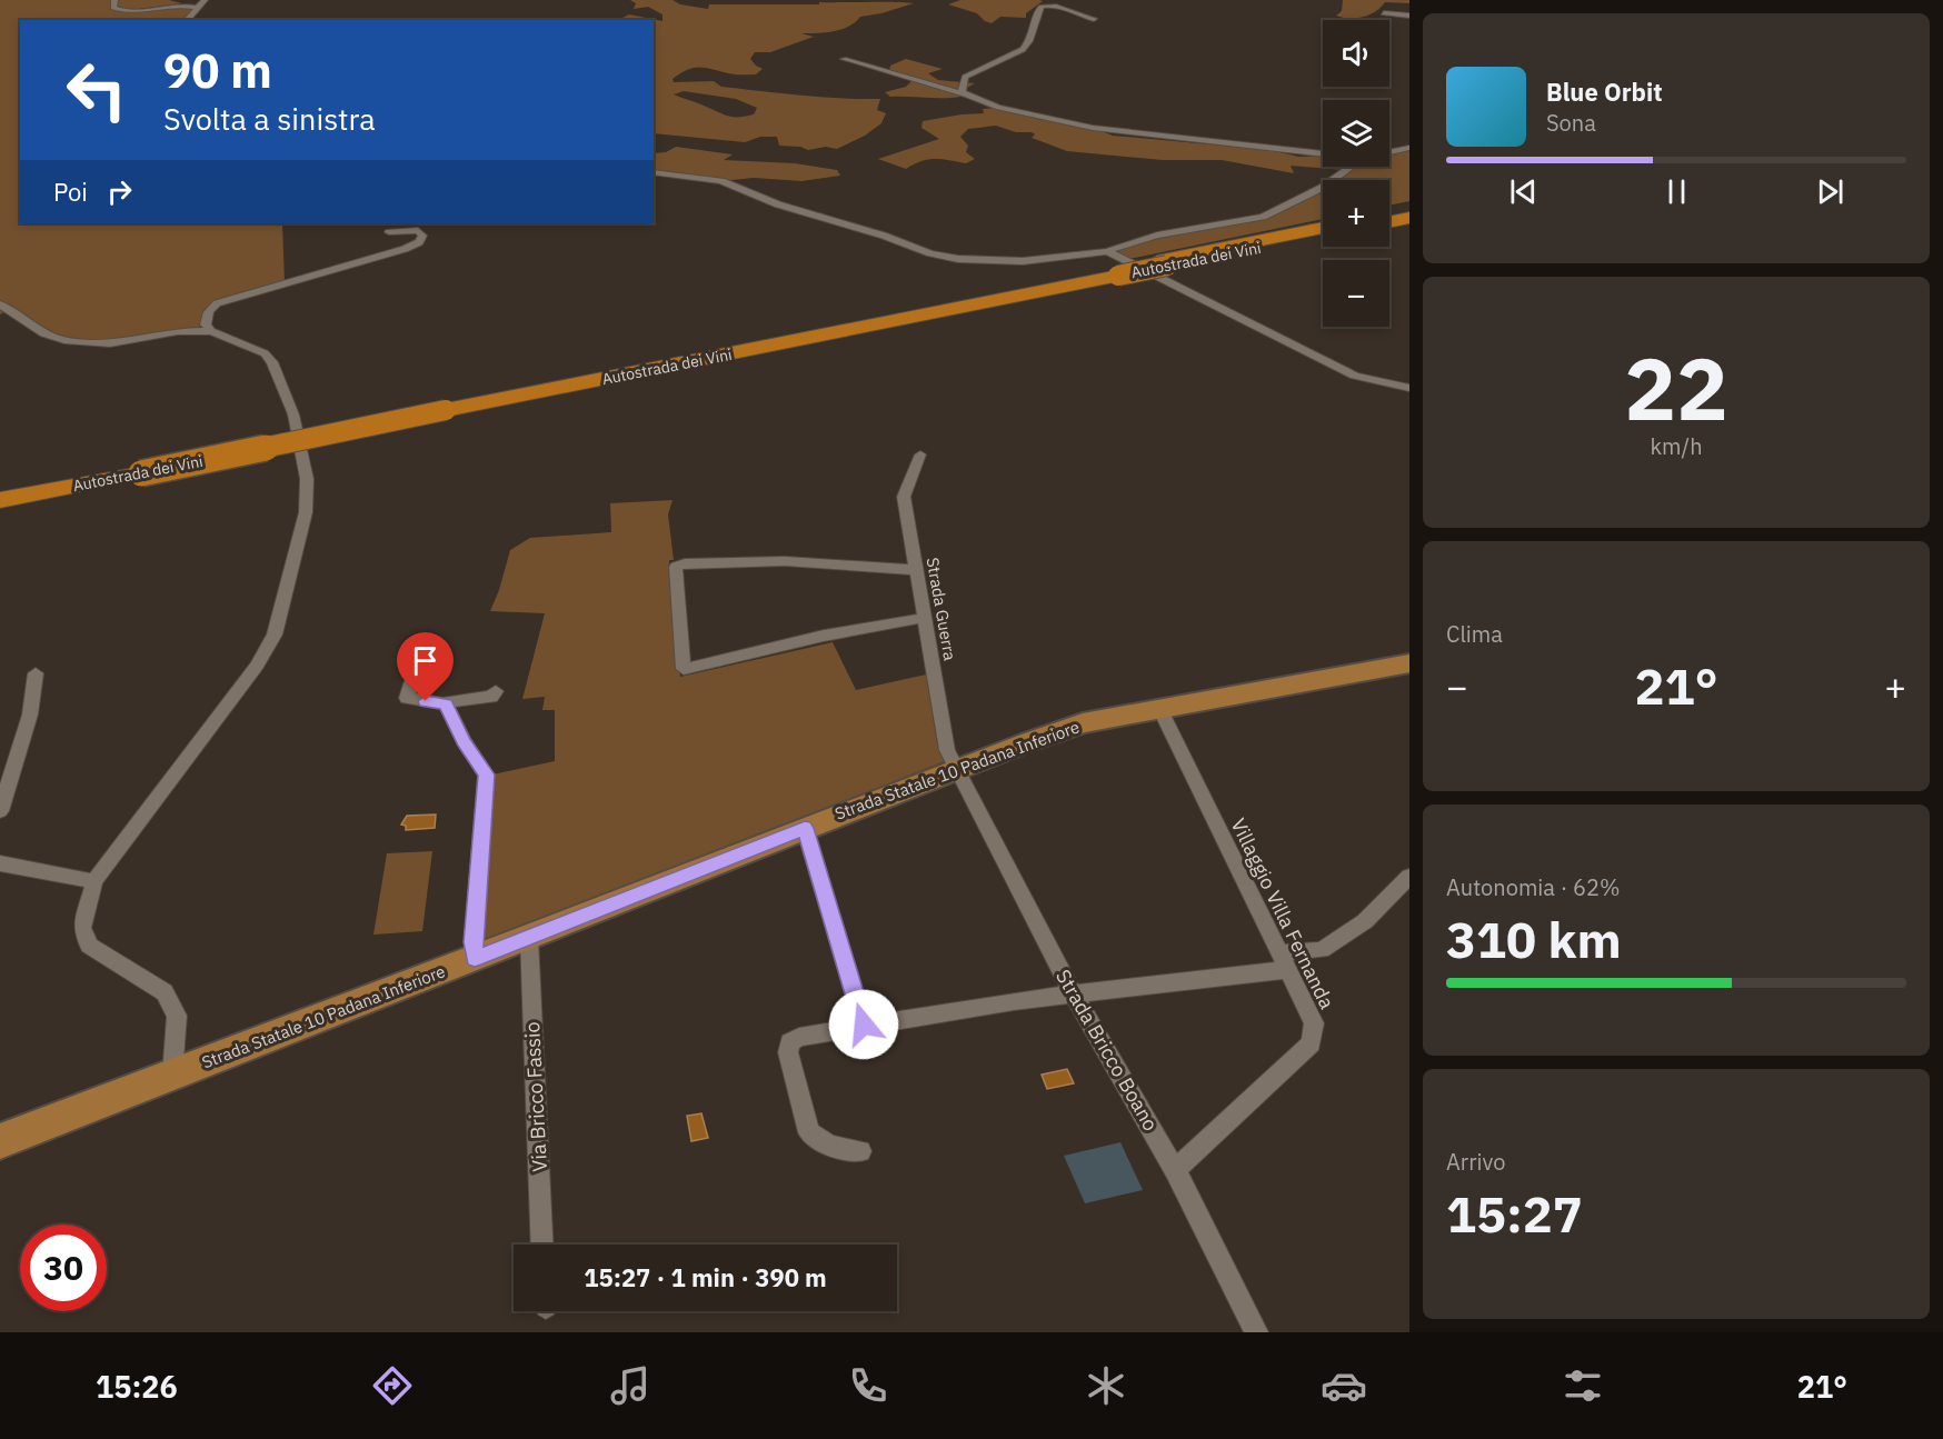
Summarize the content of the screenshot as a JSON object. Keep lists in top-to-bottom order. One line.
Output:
{"streets":{"highway":["Autostrada dei Vini"],"main road":["Strada Statale 10 Padana Inferiore"],"street":["Strada Guerra","Villaggio Villa Fernanda","Strada Bricco Boano","Via Bricco Fassio"]},"crossings":[["Strada Guerra","Strada Statale 10 Padana Inferiore"],["Strada Guerra","Strada Bricco Boano"],["Strada Statale 10 Padana Inferiore","Villaggio Villa Fernanda"],["Strada Statale 10 Padana Inferiore","Strada Bricco Boano"],["Strada Statale 10 Padana Inferiore","Via Bricco Fassio"],["Villaggio Villa Fernanda","Strada Bricco Boano"]],"page":{"map_buttons":["+","−"],"turn":["90 m","Svolta a sinistra"],"song":["Blue Orbit","Sona"],"then":"Poi","tile":[["22","km/h"],"Clima",["Autonomia · 62%","310 km"],["Arrivo","15:27"]],"heat":["−","21°","+"],"limit":"30","trip":"15:27 · 1 min · 390 m","tabs":["15:26","21°"]}}
